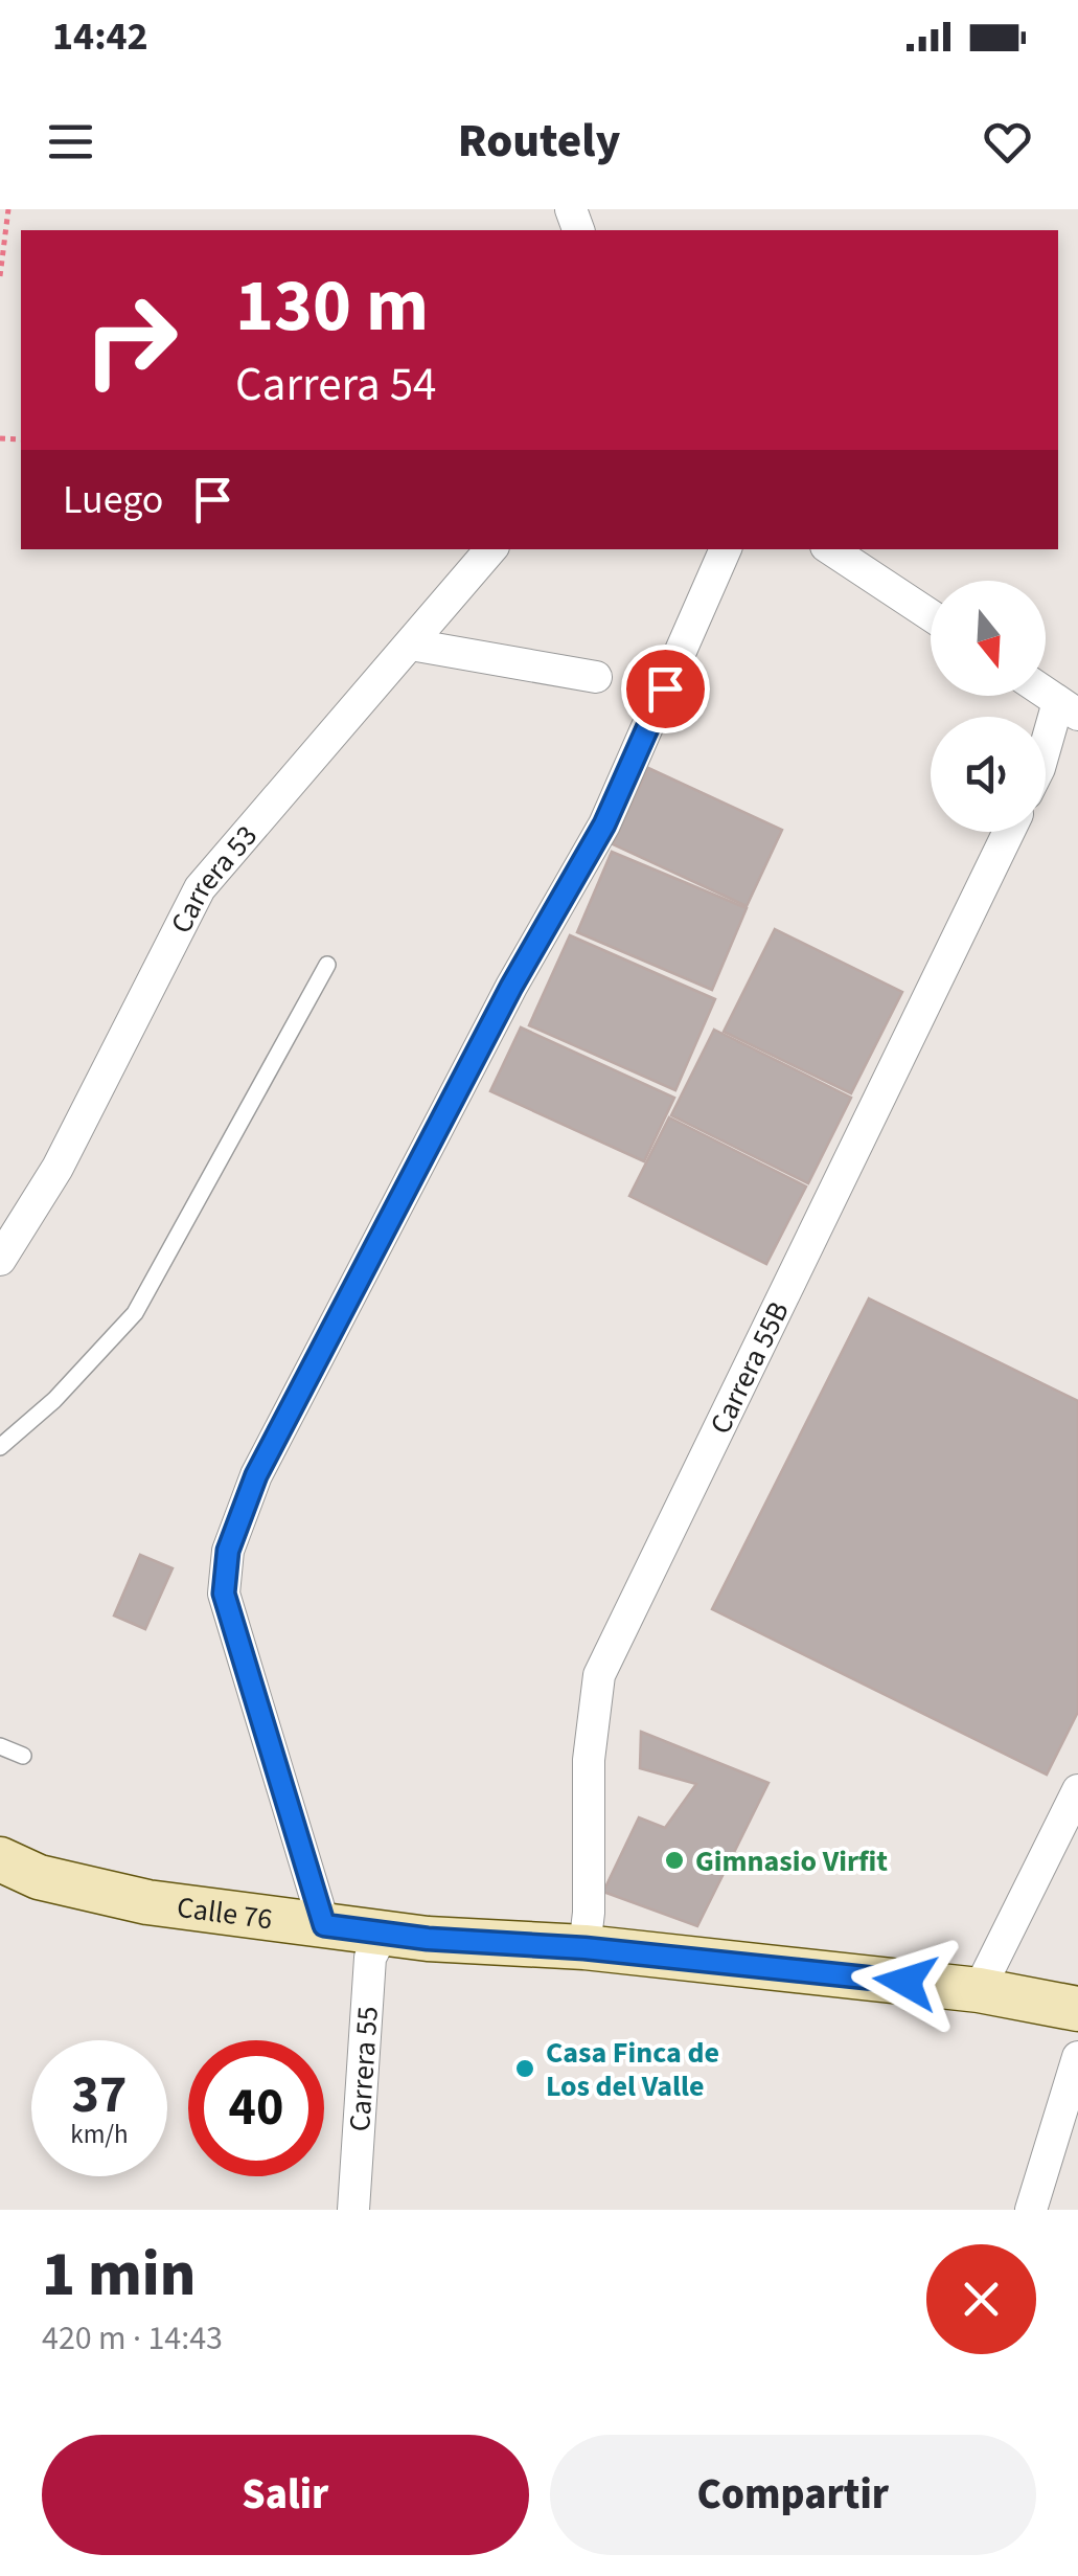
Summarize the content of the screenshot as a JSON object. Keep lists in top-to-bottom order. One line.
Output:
{"streets":{"street":["Carrera 53","Carrera 55B","Calle 76","Carrera 55"]},"crossings":[["Carrera 55B","Calle 76"],["Calle 76","Carrera 55"]],"places":["Gimnasio Virfit","Casa Finca de Los del Valle"],"north":"bottom","page":{"status":"14:42","header":"Routely","turn":["130 m","Carrera 54"],"then":"Luego","speed":"37 km/h","limit":"40","heading":["1 min","420 m · 14:43"],"buttons":["Salir","Compartir"]}}
